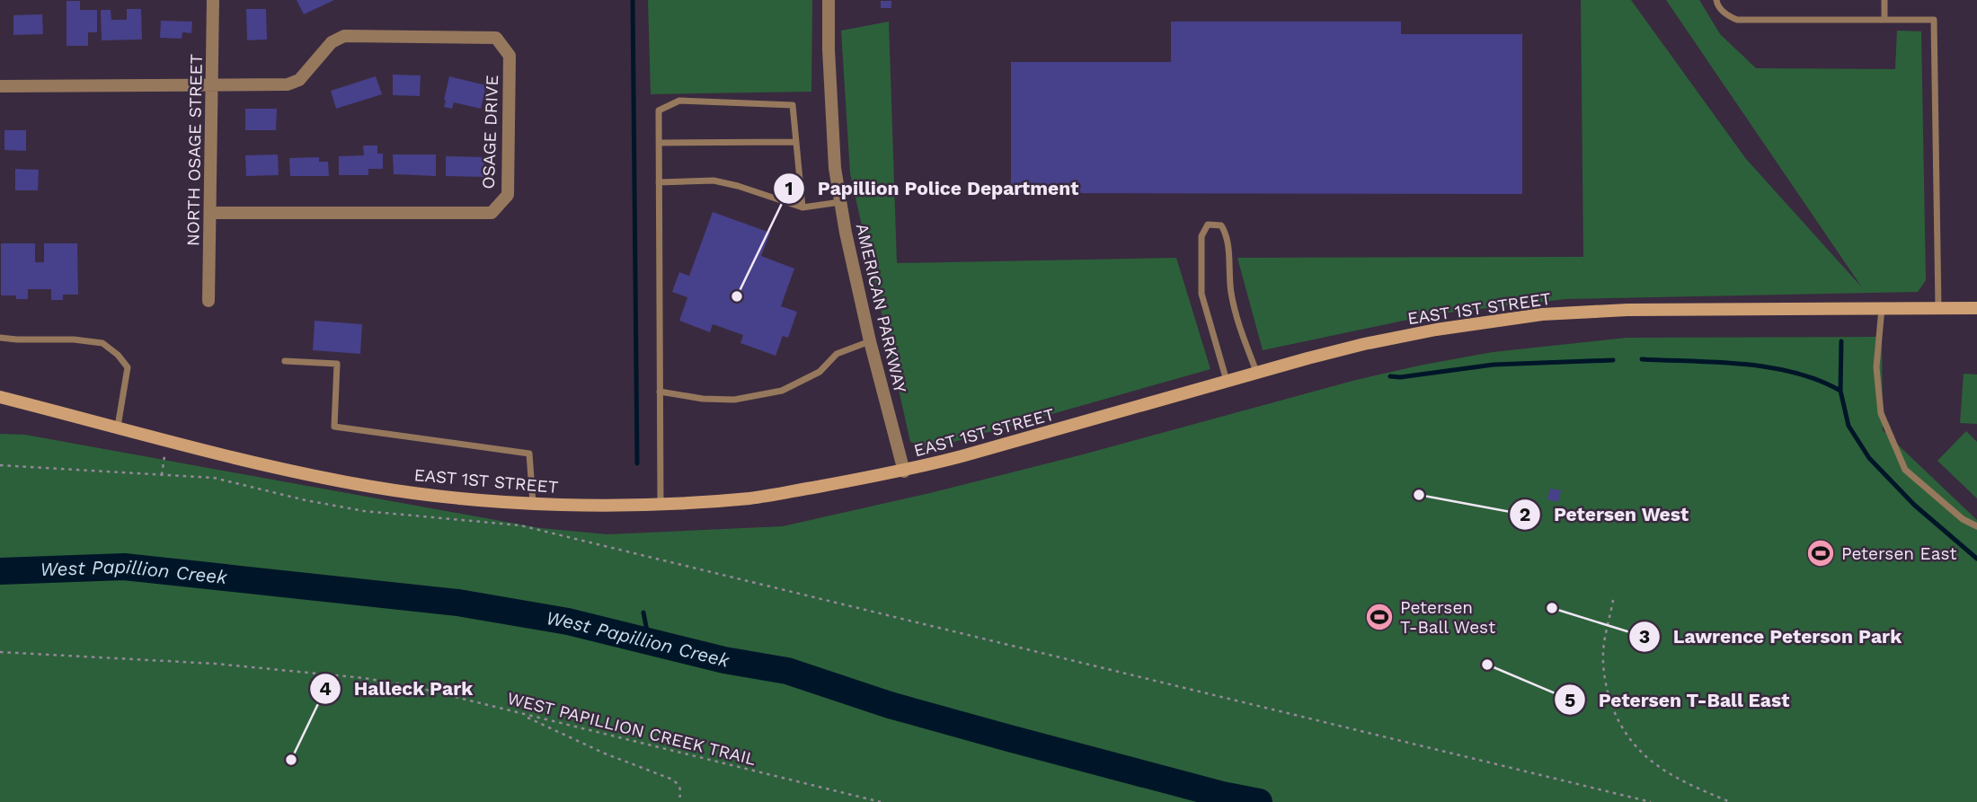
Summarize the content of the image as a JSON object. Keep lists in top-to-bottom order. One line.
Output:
{"streets":{"main road":["EAST 1ST STREET"],"street":["OSAGE DRIVE","NORTH OSAGE STREET","AMERICAN PARKWAY"],"path":["WEST PAPILLION CREEK TRAIL"]},"crossings":[["OSAGE DRIVE","NORTH OSAGE STREET"],["AMERICAN PARKWAY","EAST 1ST STREET"]],"water":["West Papillion Creek"],"places":{"other":["Papillion Police Department","Petersen West","Lawrence Peterson Park","Petersen T-Ball East","Halleck Park"],"sports":["Petersen East","Petersen T-Ball West"]}}
